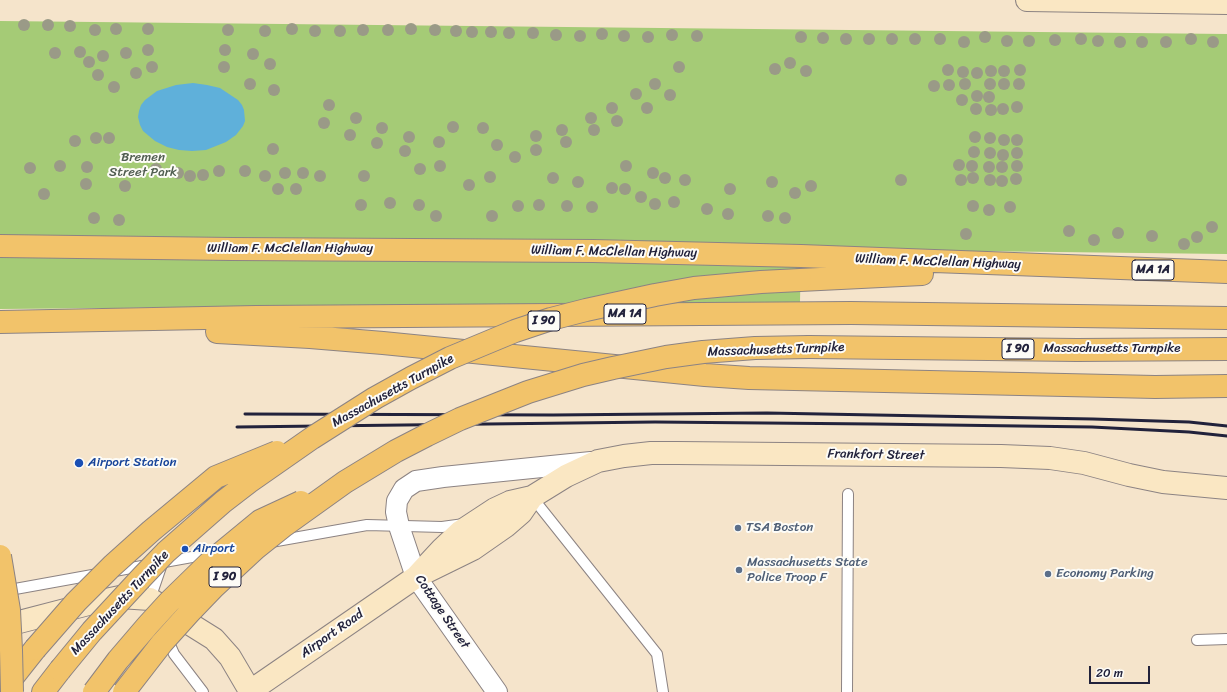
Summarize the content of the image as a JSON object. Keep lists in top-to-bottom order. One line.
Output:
{"streets":{"highway":["William F. McClellan Highway","MA 1A","I 90","Massachusetts Turnpike"],"main road":["Frankfort Street","Airport Road"],"street":["Cottage Street"]},"crossings":[["William F. McClellan Highway","Massachusetts Turnpike"],["Frankfort Street","Cottage Street"],["Frankfort Street","Airport Road"],["Cottage Street","Airport Road"]],"parks":["Bremen Street Park"],"places":["Airport Station","TSA Boston","Airport","Massachusetts State Police Troop F","Economy Parking"],"scale_bar":"20 m"}
